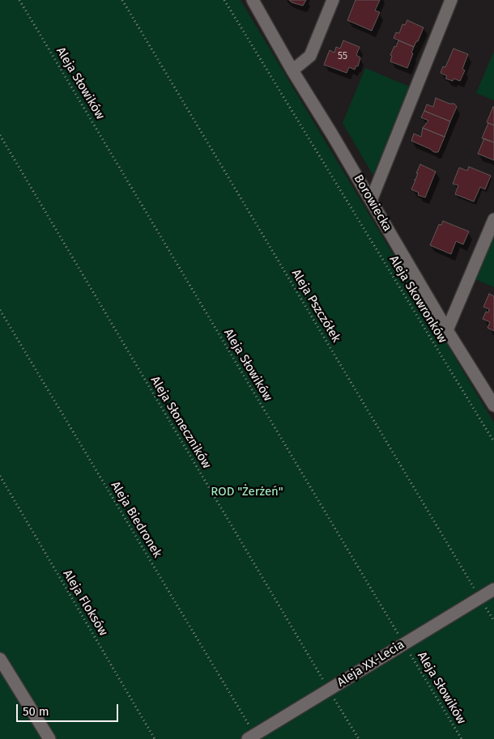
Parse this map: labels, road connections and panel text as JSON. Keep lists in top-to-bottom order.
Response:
{
  "streets": {
    "street": ["Borowiecka", "Aleja XX-Lecia"],
    "path": [
      "Aleja Słowików",
      "Aleja Skowronków",
      "Aleja Pszczółek",
      "Aleja Słoneczników",
      "Aleja Biedronek",
      "Aleja Floksów"
    ]
  },
  "crossings": [
    ["Aleja Słowików", "Aleja XX-Lecia"],
    ["Aleja Pszczółek", "Aleja XX-Lecia"],
    ["Aleja Słoneczników", "Aleja XX-Lecia"],
    ["Aleja Biedronek", "Aleja XX-Lecia"]
  ],
  "parks": ["ROD \"Żerżeń\""],
  "house_numbers": ["55"],
  "scale_bar": "50 m"
}
